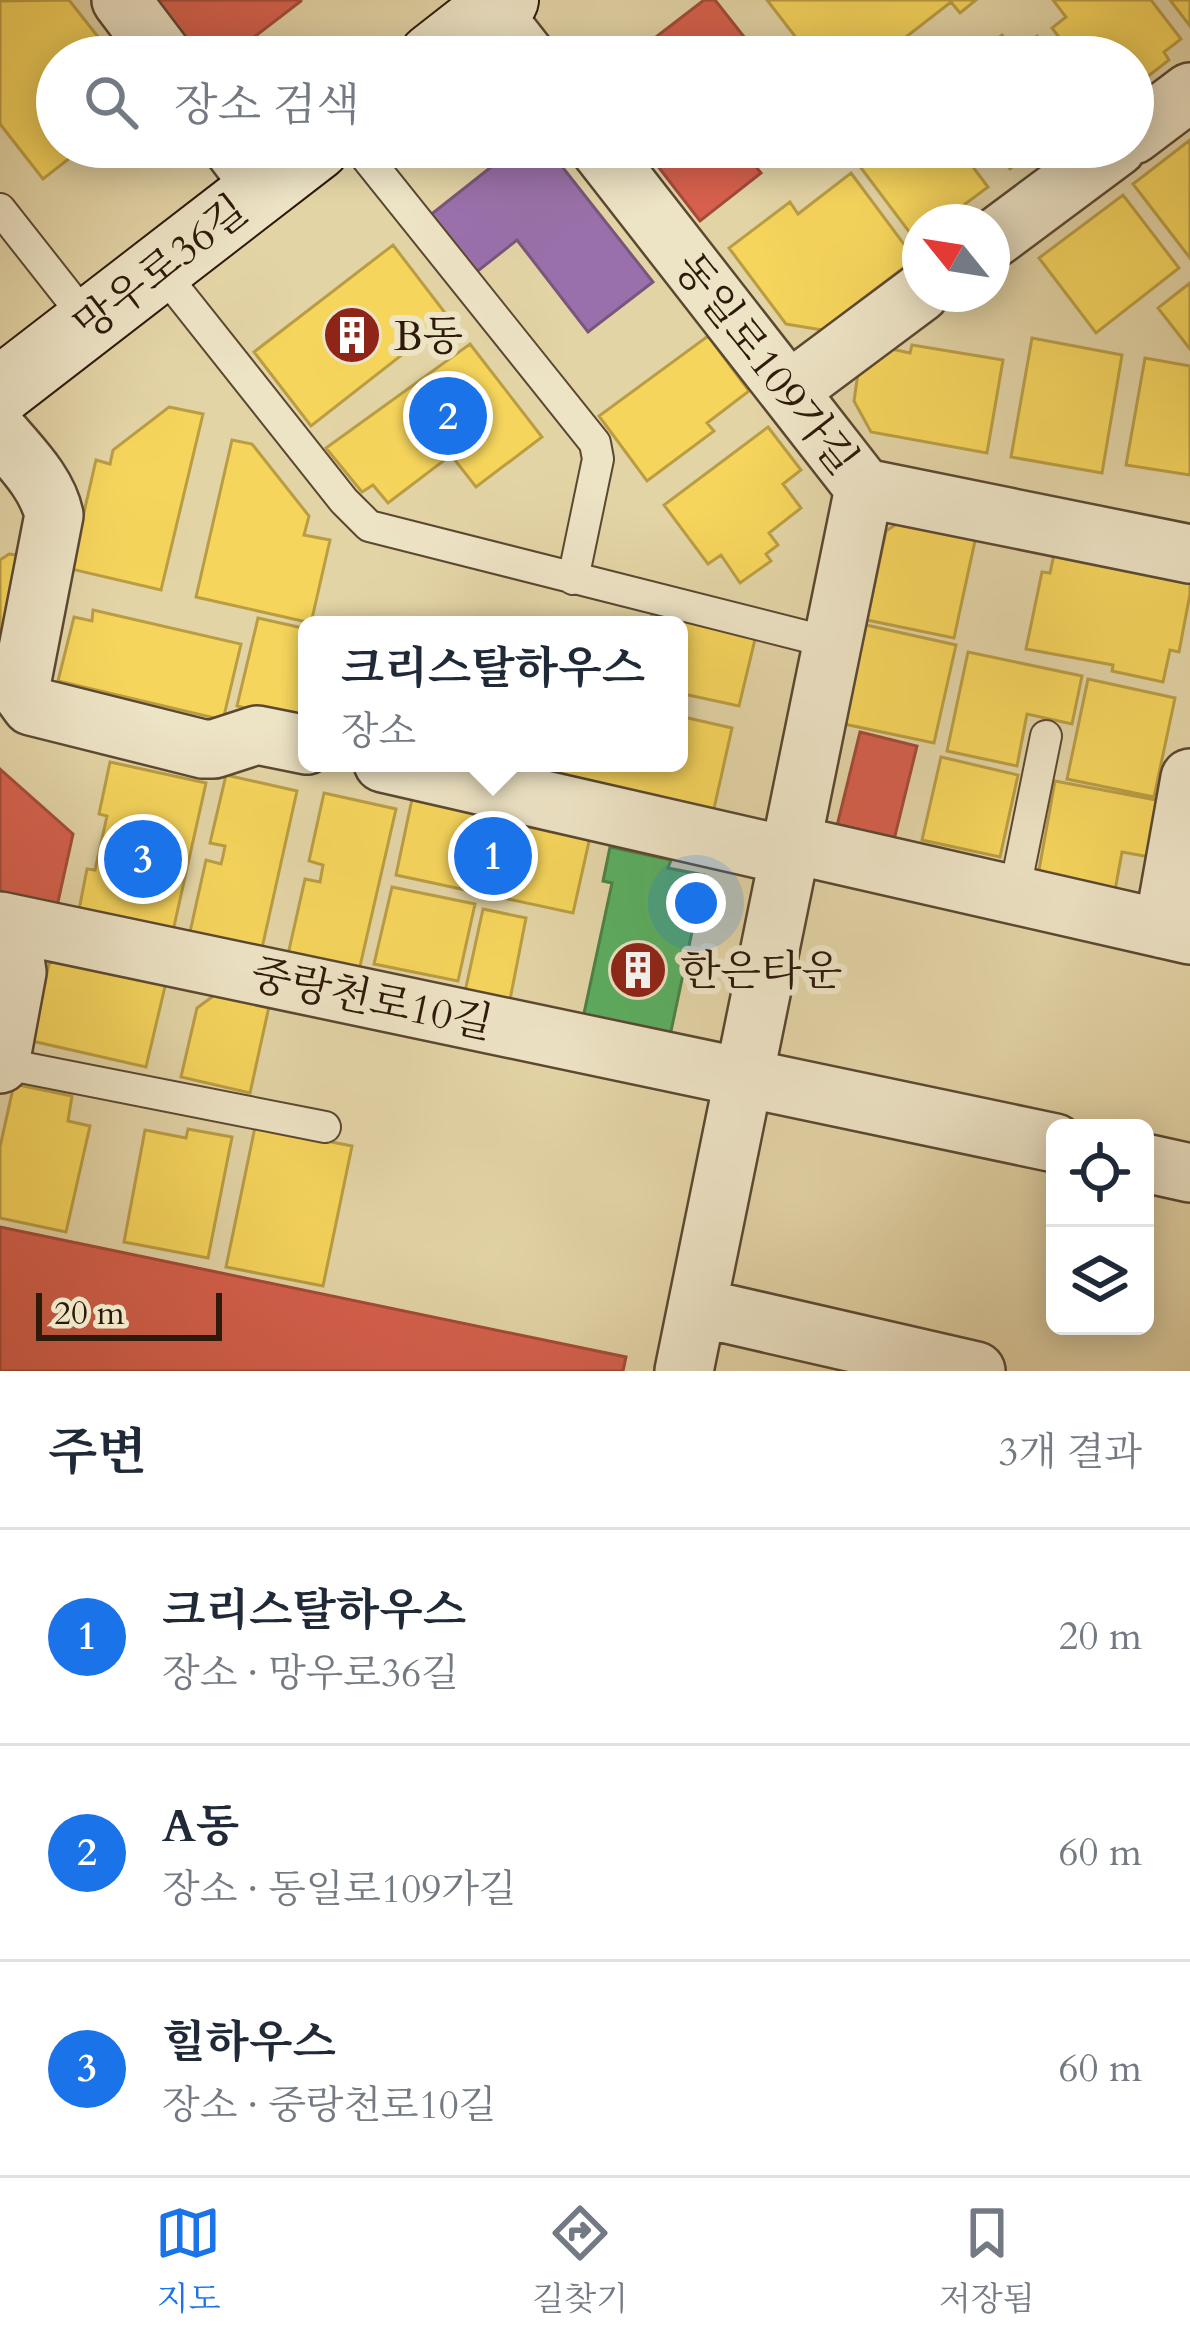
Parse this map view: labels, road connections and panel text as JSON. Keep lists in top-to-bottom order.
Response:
{
  "streets": {
    "street": ["망우로36길", "동일로109가길", "중랑천로10길"]
  },
  "places": {
    "building": ["B동", "한은타운"]
  },
  "scale_bar": "20 m",
  "north": "top left",
  "page": {
    "search": "장소 검색",
    "pins": ["2", "1", "3"],
    "popup": ["크리스탈하우스", "장소"],
    "scale": "20 m",
    "heading": ["주변", "3개 결과"],
    "list": [
      {
        "mark": "1",
        "name": "크리스탈하우스",
        "note": "장소 · 망우로36길",
        "value": "20 m"
      },
      {
        "mark": "2",
        "name": "A동",
        "note": "장소 · 동일로109가길",
        "value": "60 m"
      },
      {
        "mark": "3",
        "name": "힐하우스",
        "note": "장소 · 중랑천로10길",
        "value": "60 m"
      }
    ],
    "nav": ["지도", "길찾기", "저장됨"]
  }
}
